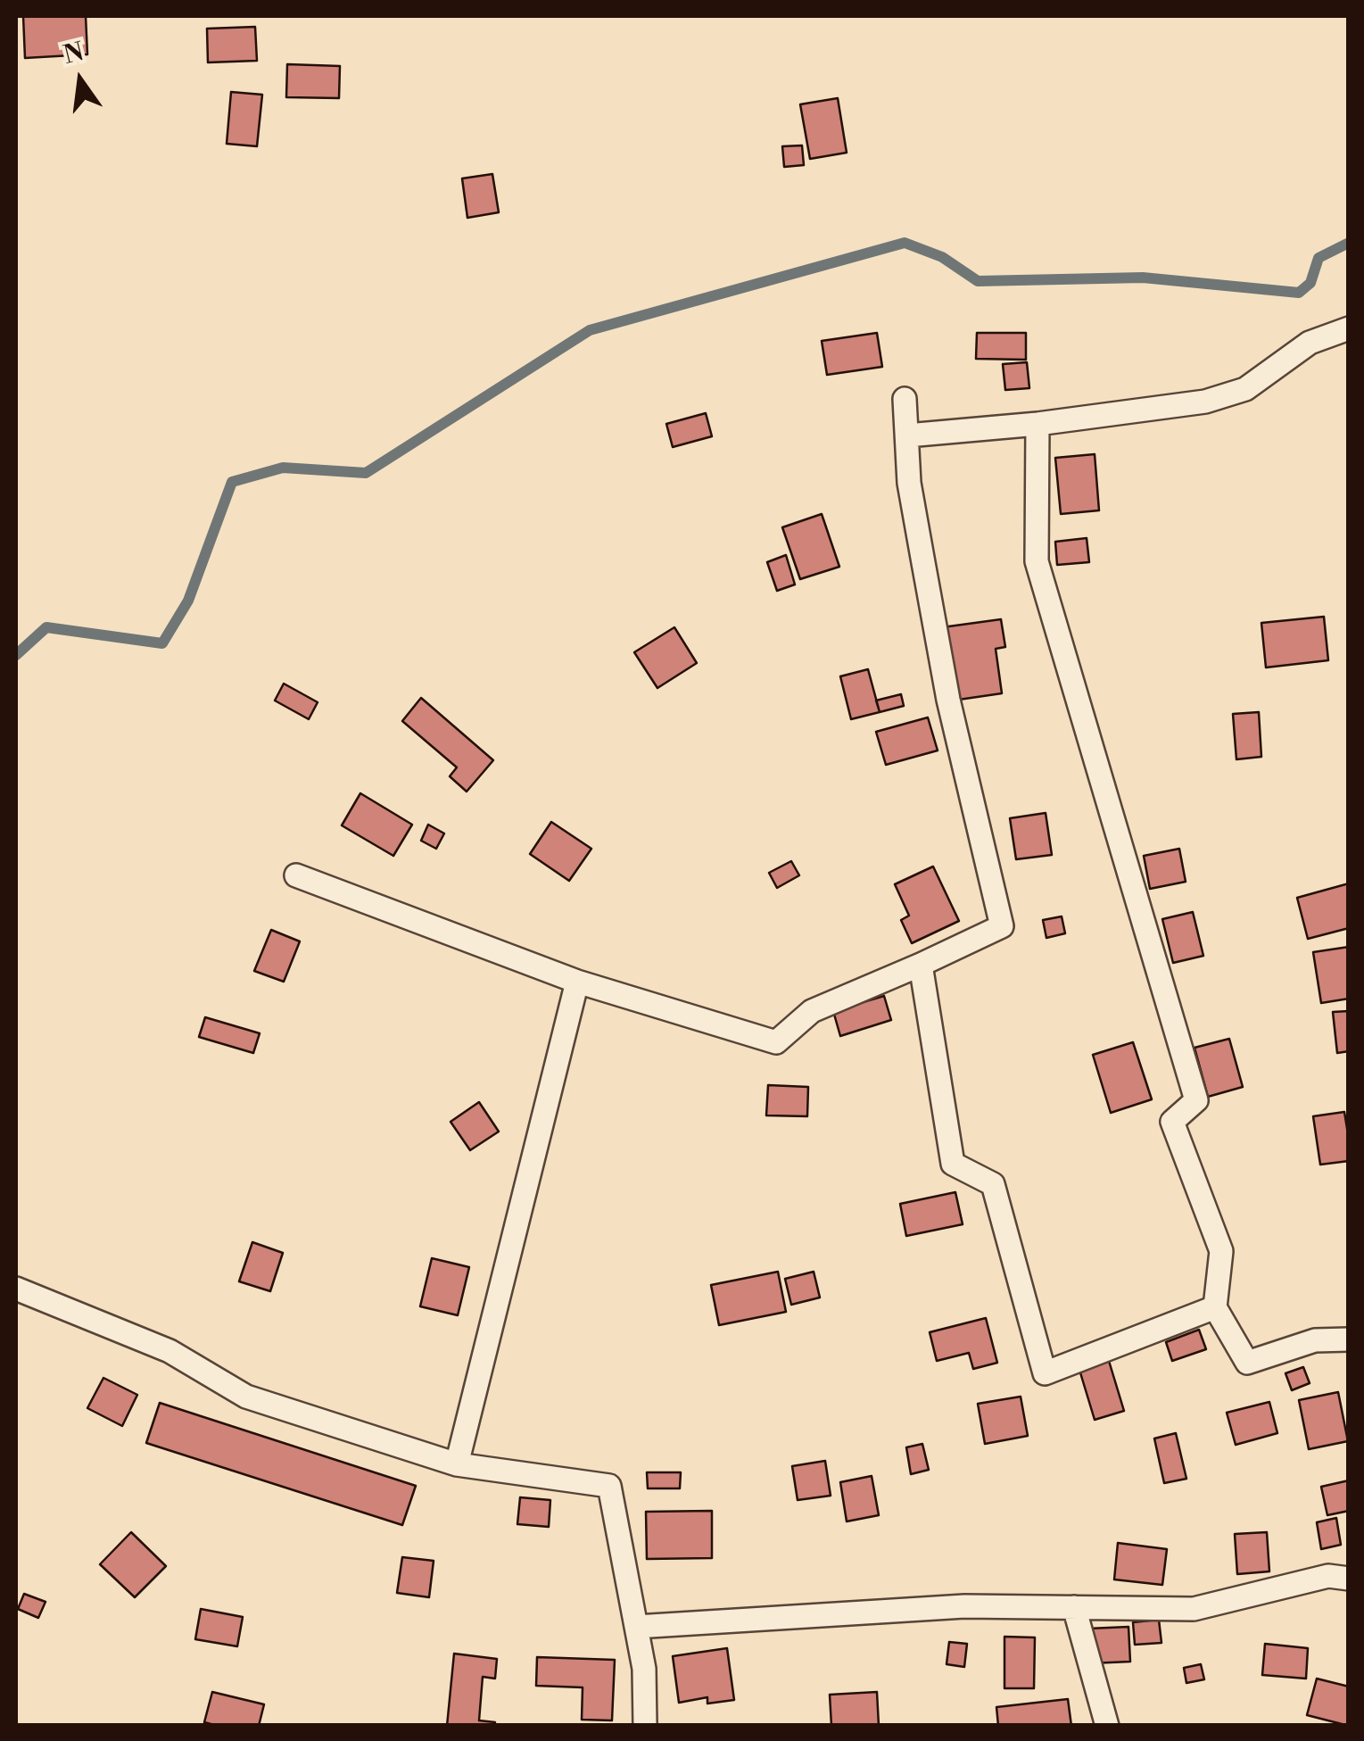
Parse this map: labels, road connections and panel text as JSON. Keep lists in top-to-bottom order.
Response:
{
  "north": "top"
}
